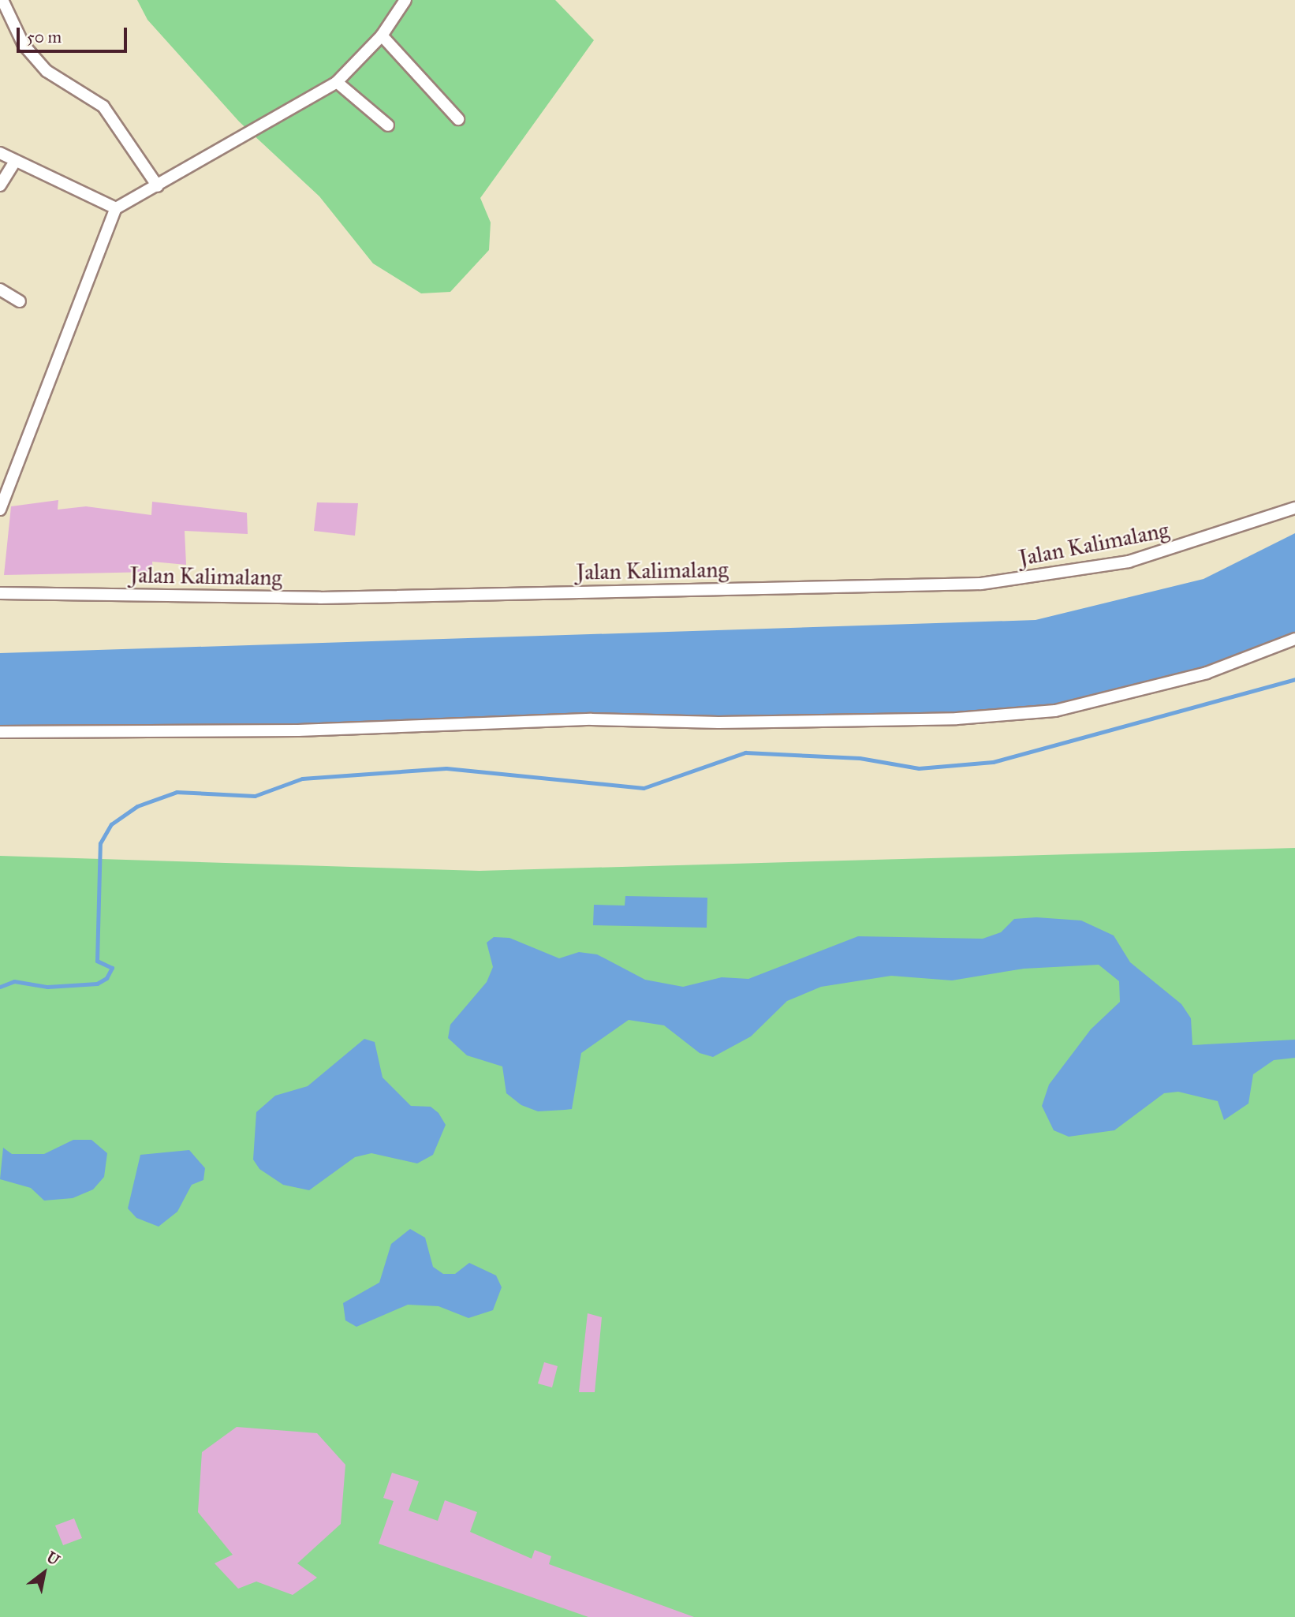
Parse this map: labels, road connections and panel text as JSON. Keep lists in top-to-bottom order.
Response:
{
  "streets": {
    "street": ["Jalan Kalimalang"]
  },
  "scale_bar": "50 m",
  "north": "top right"
}
